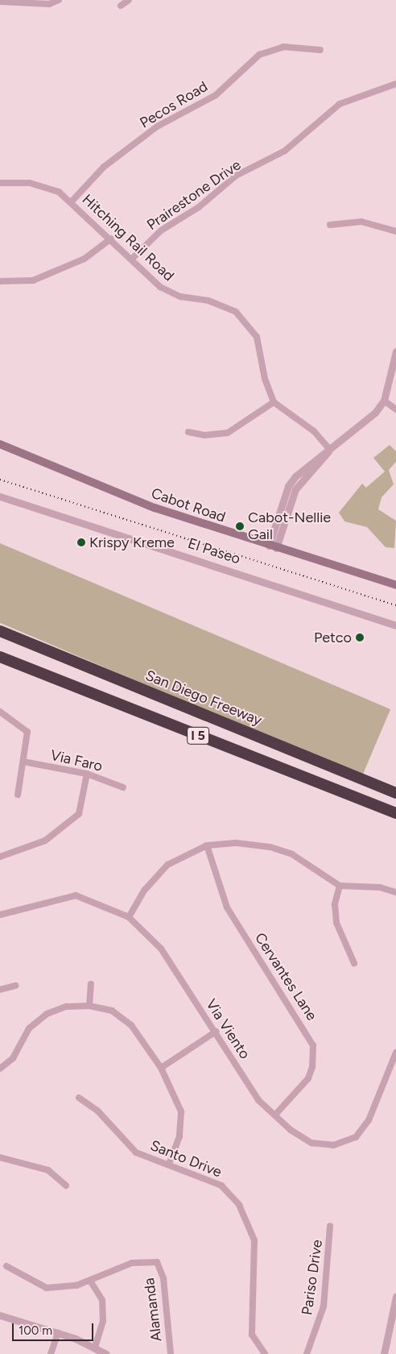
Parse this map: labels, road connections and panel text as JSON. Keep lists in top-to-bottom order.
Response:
{
  "streets": {
    "highway": ["San Diego Freeway", "I 5"],
    "main road": ["Cabot Road"],
    "street": [
      "Pecos Road",
      "Prairestone Drive",
      "Hitching Rail Road",
      "El Paseo",
      "Via Faro",
      "Cervantes Lane",
      "Via Viento",
      "Santo Drive",
      "Pariso Drive",
      "Alamanda"
    ]
  },
  "crossings": [
    ["Pecos Road", "Hitching Rail Road"],
    ["Prairestone Drive", "Hitching Rail Road"],
    ["Cervantes Lane", "Via Viento"]
  ],
  "places": ["Cabot-Nellie Gail", "Krispy Kreme", "Petco"],
  "scale_bar": "100 m"
}
